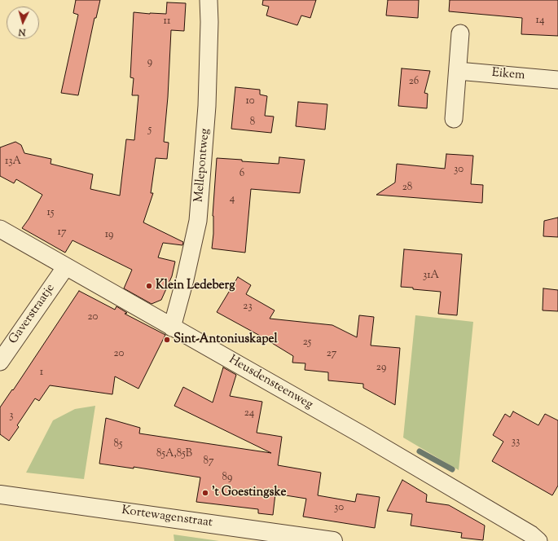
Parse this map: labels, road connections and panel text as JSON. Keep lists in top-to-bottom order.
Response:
{
  "streets": {
    "street": [
      "Eikem",
      "Mellepontweg",
      "Gaverstraatje",
      "Heusdensteenweg",
      "Kortewagenstraat"
    ]
  },
  "crossings": [
    ["Mellepontweg", "Heusdensteenweg"],
    ["Gaverstraatje", "Heusdensteenweg"]
  ],
  "places": ["Klein Ledeberg", "Sint-Antoniuskapel", "'t Goestingske"],
  "house_numbers": [
    "14",
    "11",
    "9",
    "26",
    "10",
    "8",
    "5",
    "13A",
    "30",
    "6",
    "28",
    "4",
    "15",
    "17",
    "19",
    "31A",
    "23",
    "20",
    "25",
    "20",
    "27",
    "29",
    "1",
    "24",
    "3",
    "33",
    "85",
    "85A,85B",
    "87",
    "89",
    "30"
  ],
  "north": "bottom"
}
